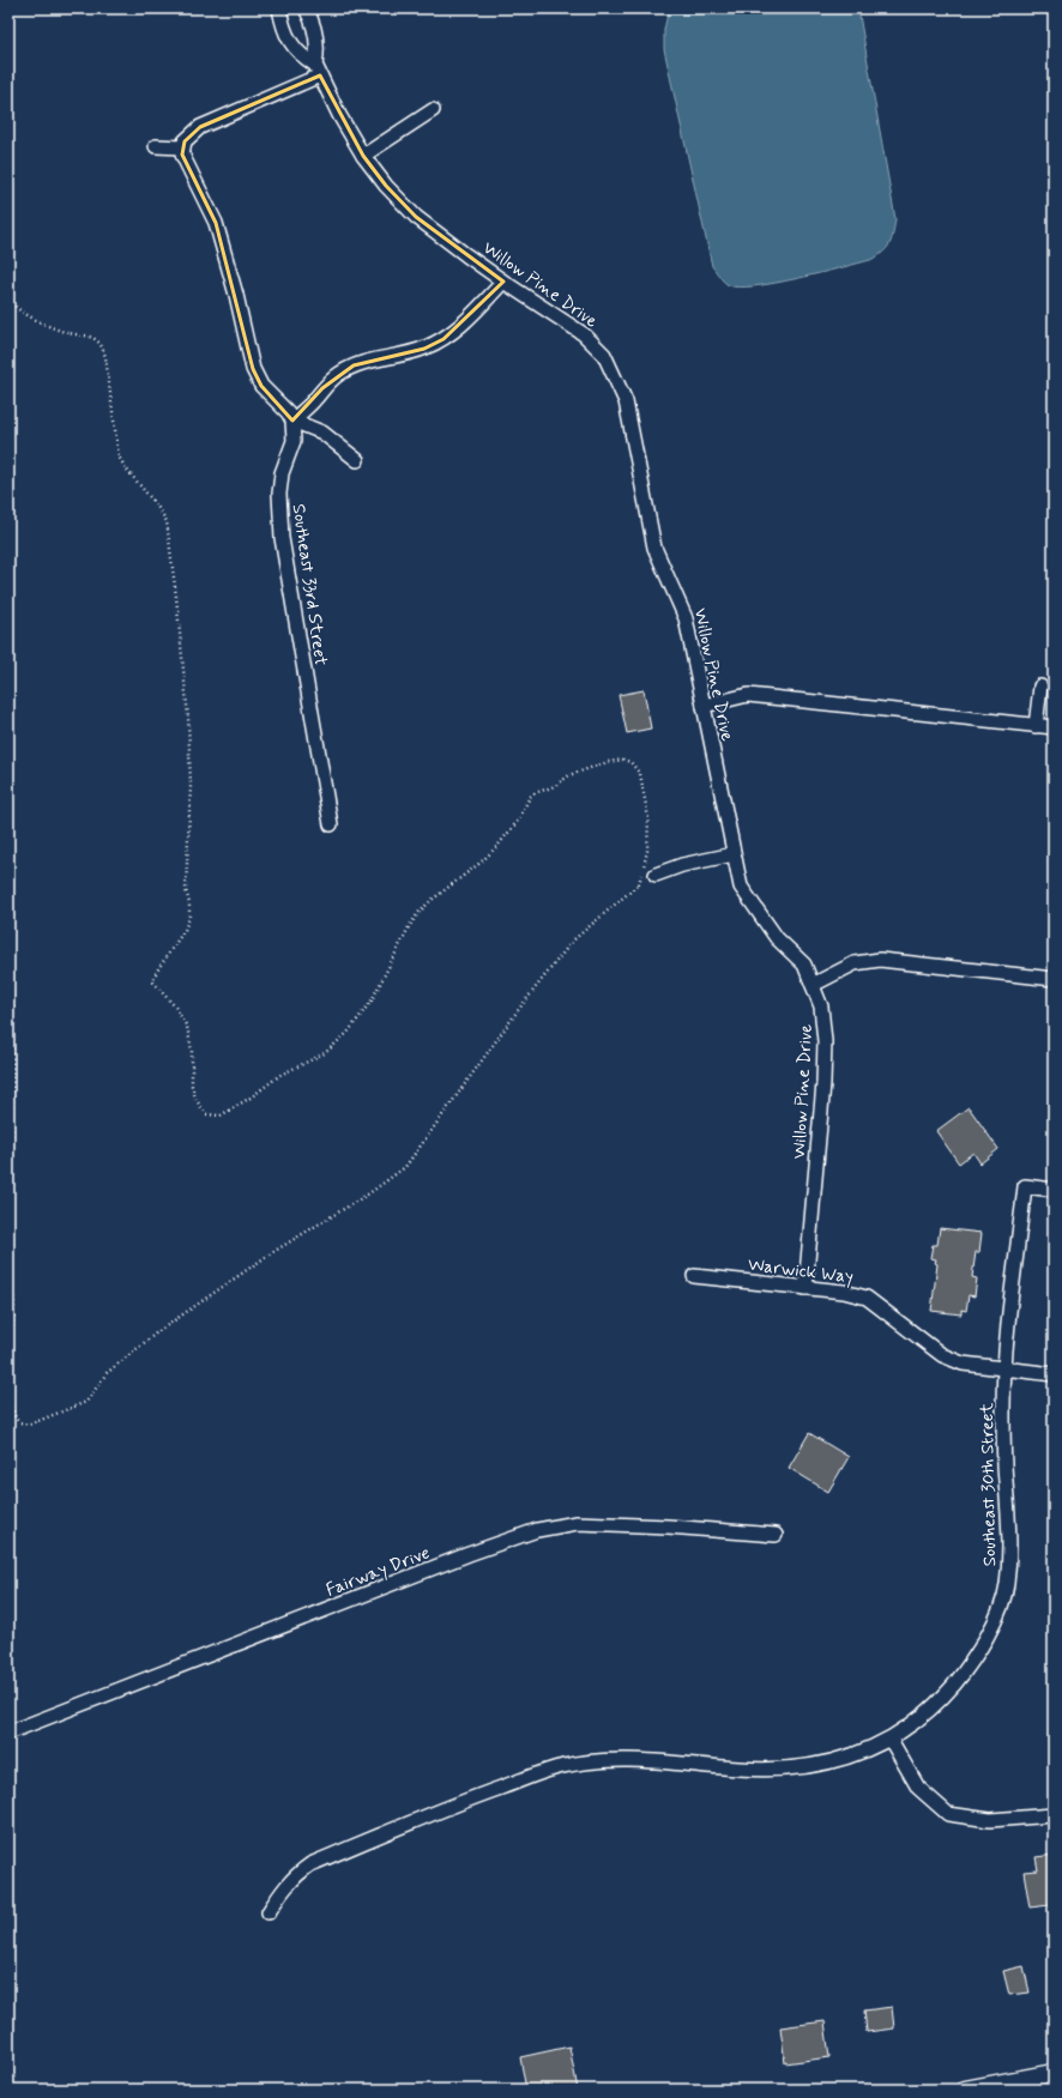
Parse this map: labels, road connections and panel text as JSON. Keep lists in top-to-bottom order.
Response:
{
  "streets": {
    "street": [
      "Willow Pine Drive",
      "Southeast 33rd Street",
      "Warwick Way",
      "Southeast 30th Street",
      "Fairway Drive"
    ]
  },
  "crossings": [
    ["Willow Pine Drive", "Warwick Way"],
    ["Warwick Way", "Southeast 30th Street"]
  ]
}
